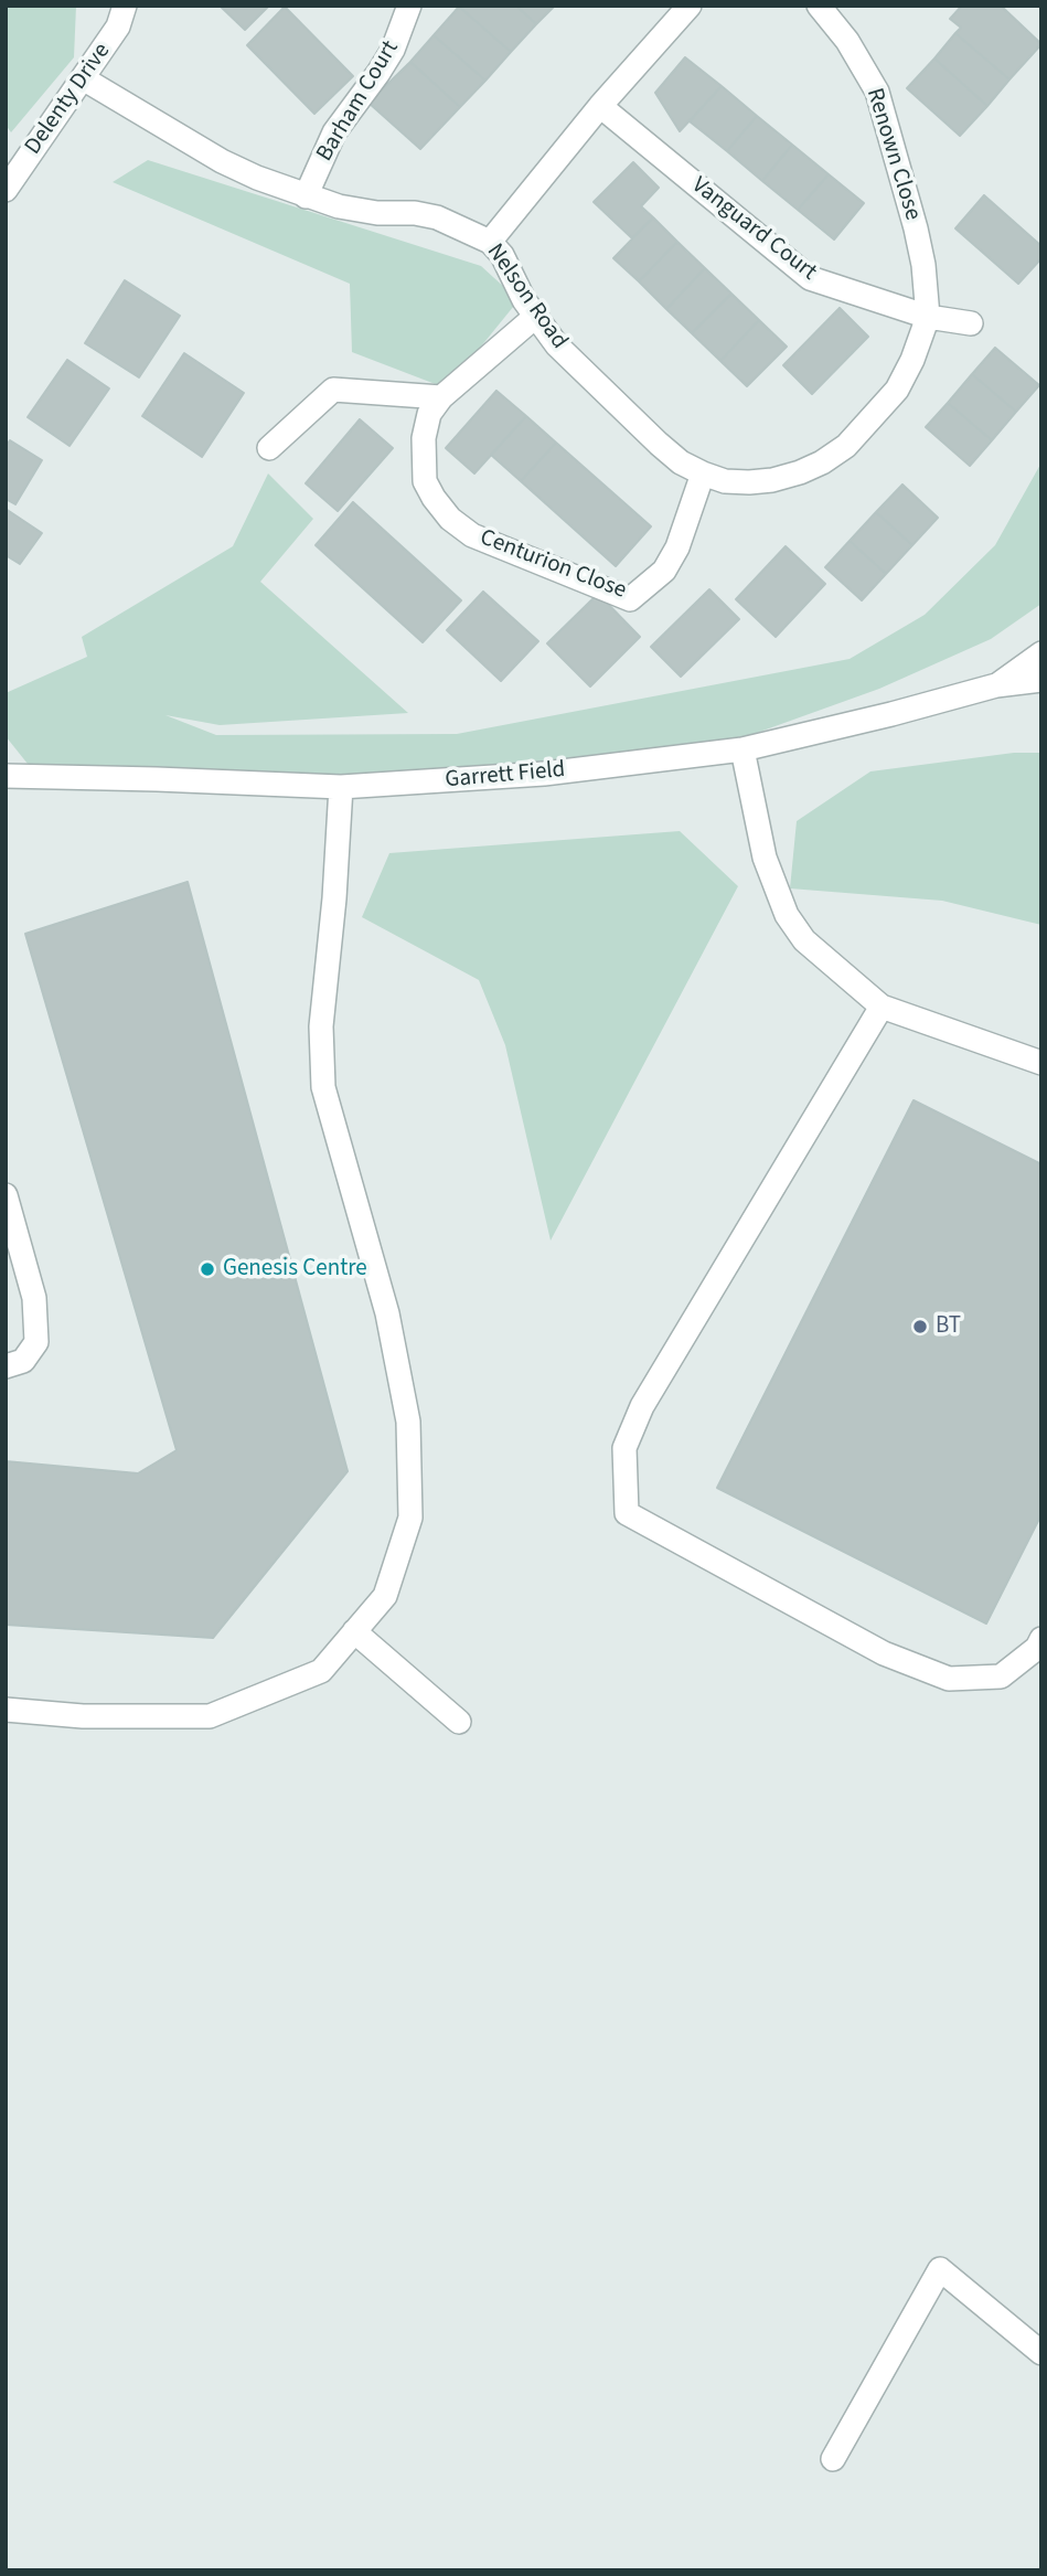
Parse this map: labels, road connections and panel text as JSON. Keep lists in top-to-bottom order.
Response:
{
  "streets": {
    "street": [
      "Delenty Drive",
      "Barham Court",
      "Renown Close",
      "Vanguard Court",
      "Nelson Road",
      "Centurion Close",
      "Garrett Field"
    ]
  },
  "crossings": [
    ["Delenty Drive", "Nelson Road"],
    ["Barham Court", "Nelson Road"],
    ["Renown Close", "Vanguard Court"],
    ["Renown Close", "Nelson Road"],
    ["Vanguard Court", "Nelson Road"],
    ["Nelson Road", "Centurion Close"]
  ],
  "places": ["Genesis Centre", "BT"]
}
